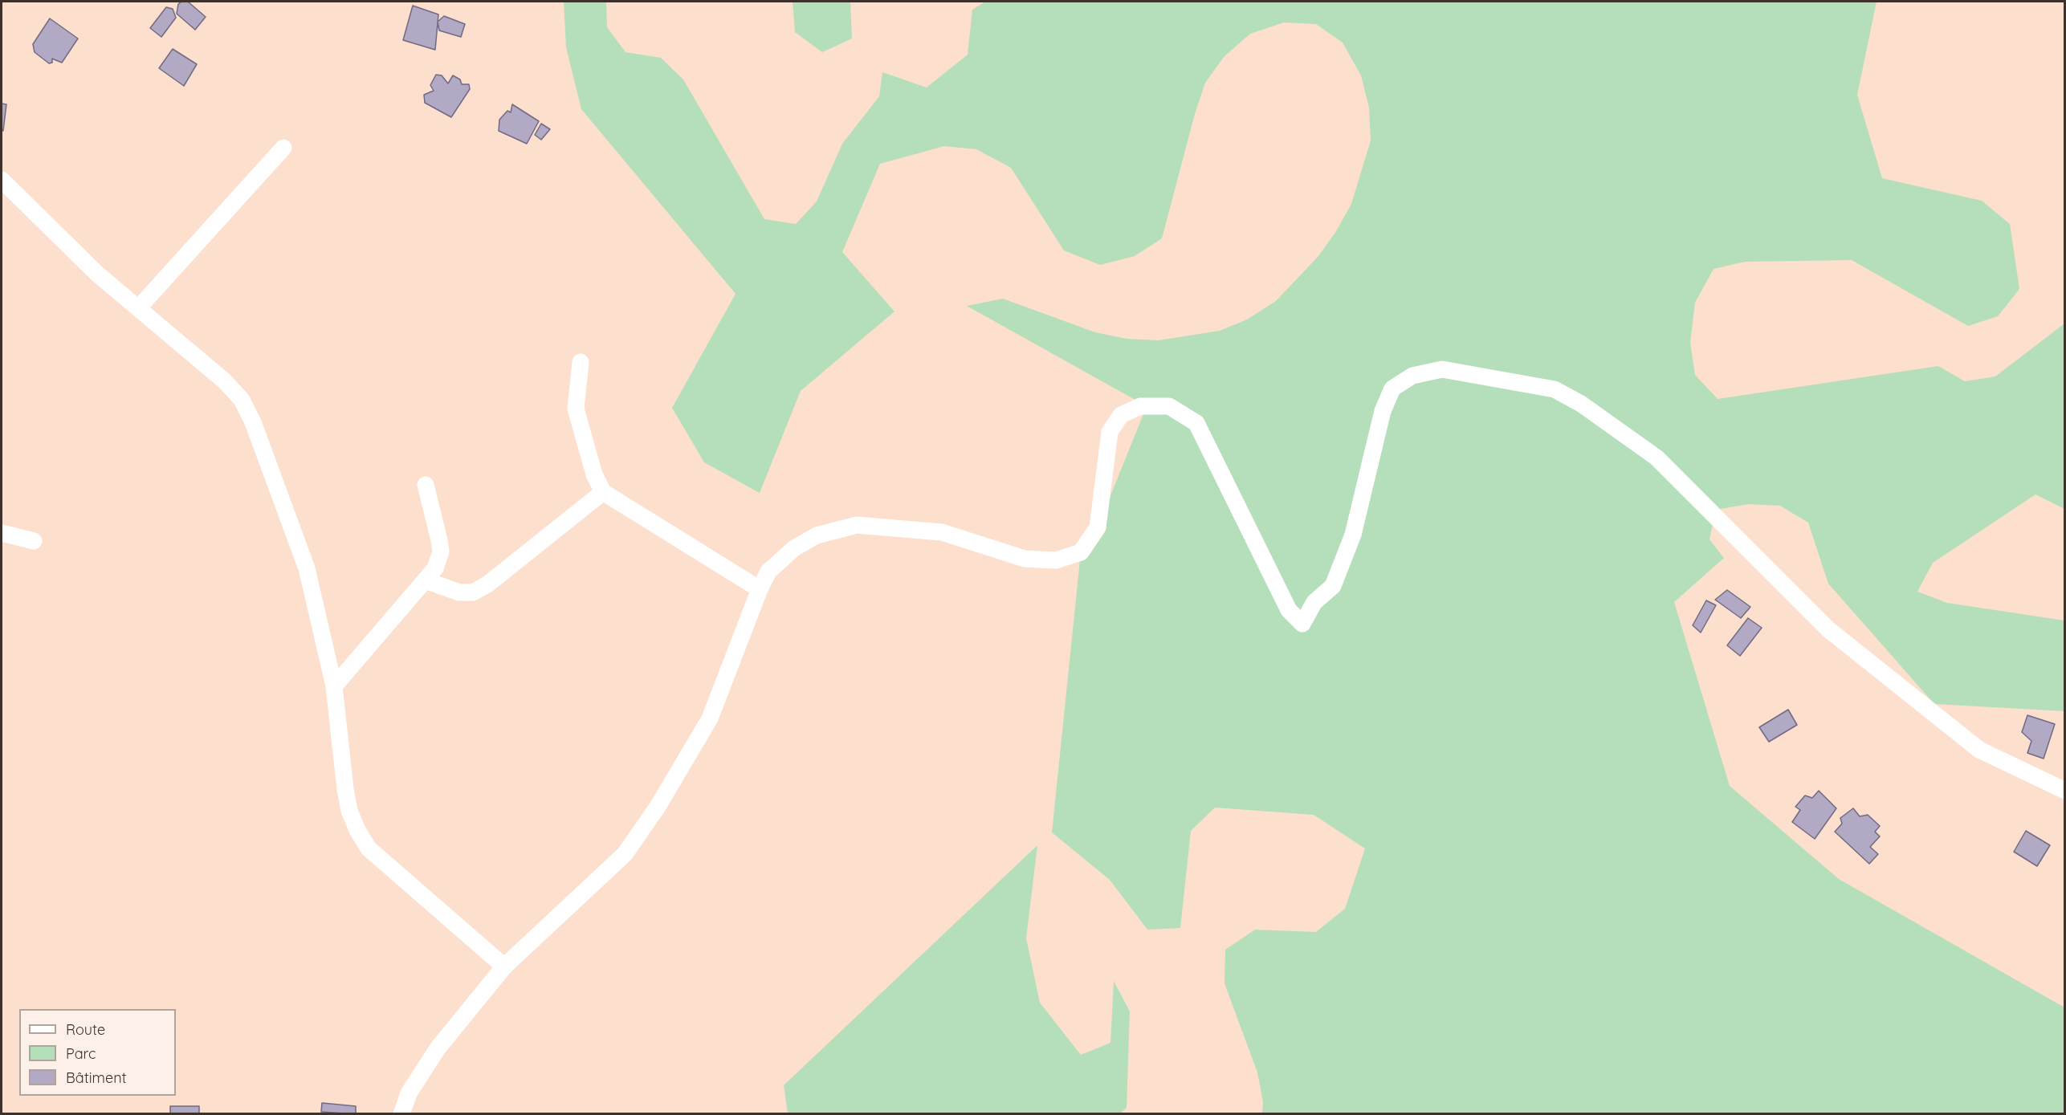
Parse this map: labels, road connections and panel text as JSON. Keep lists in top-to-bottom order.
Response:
{
  "legend": ["Route", "Parc", "Bâtiment"]
}
